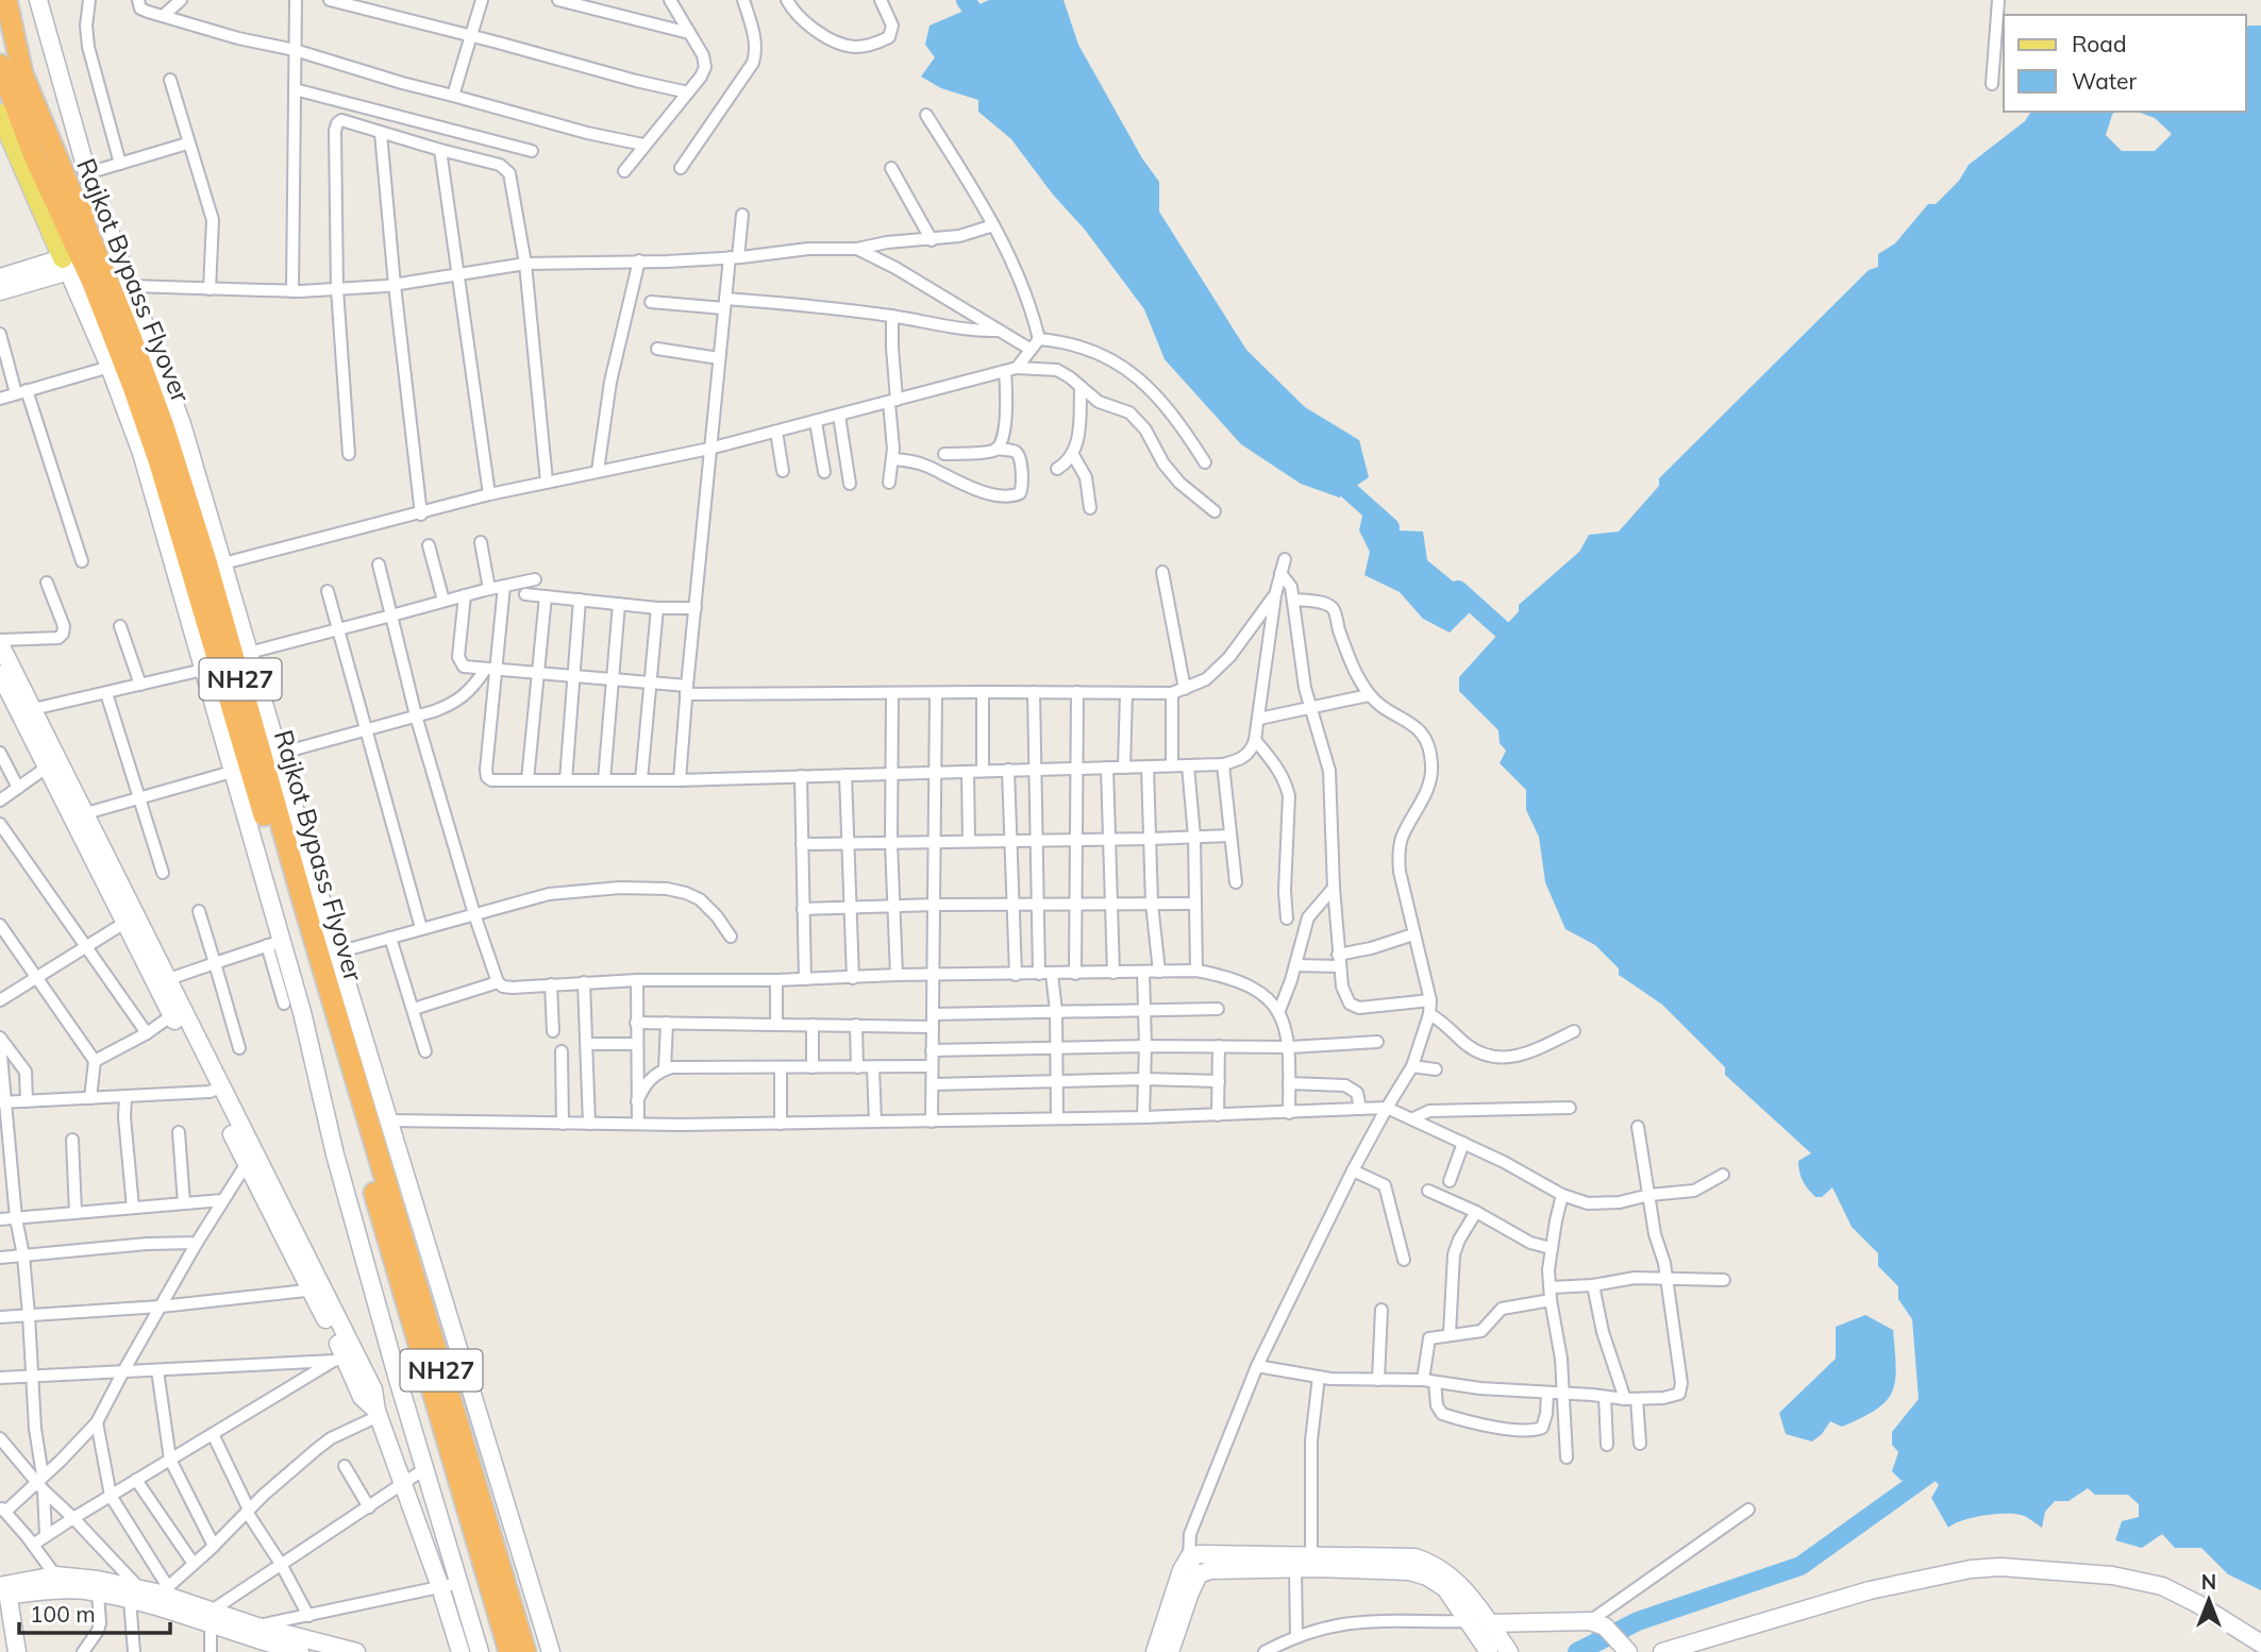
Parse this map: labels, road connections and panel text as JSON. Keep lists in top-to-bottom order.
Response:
{
  "streets": {
    "highway": ["Rajkot Bypass Flyover", "NH27"]
  },
  "legend": ["Road", "Water"],
  "scale_bar": "100 m",
  "north": "top"
}
